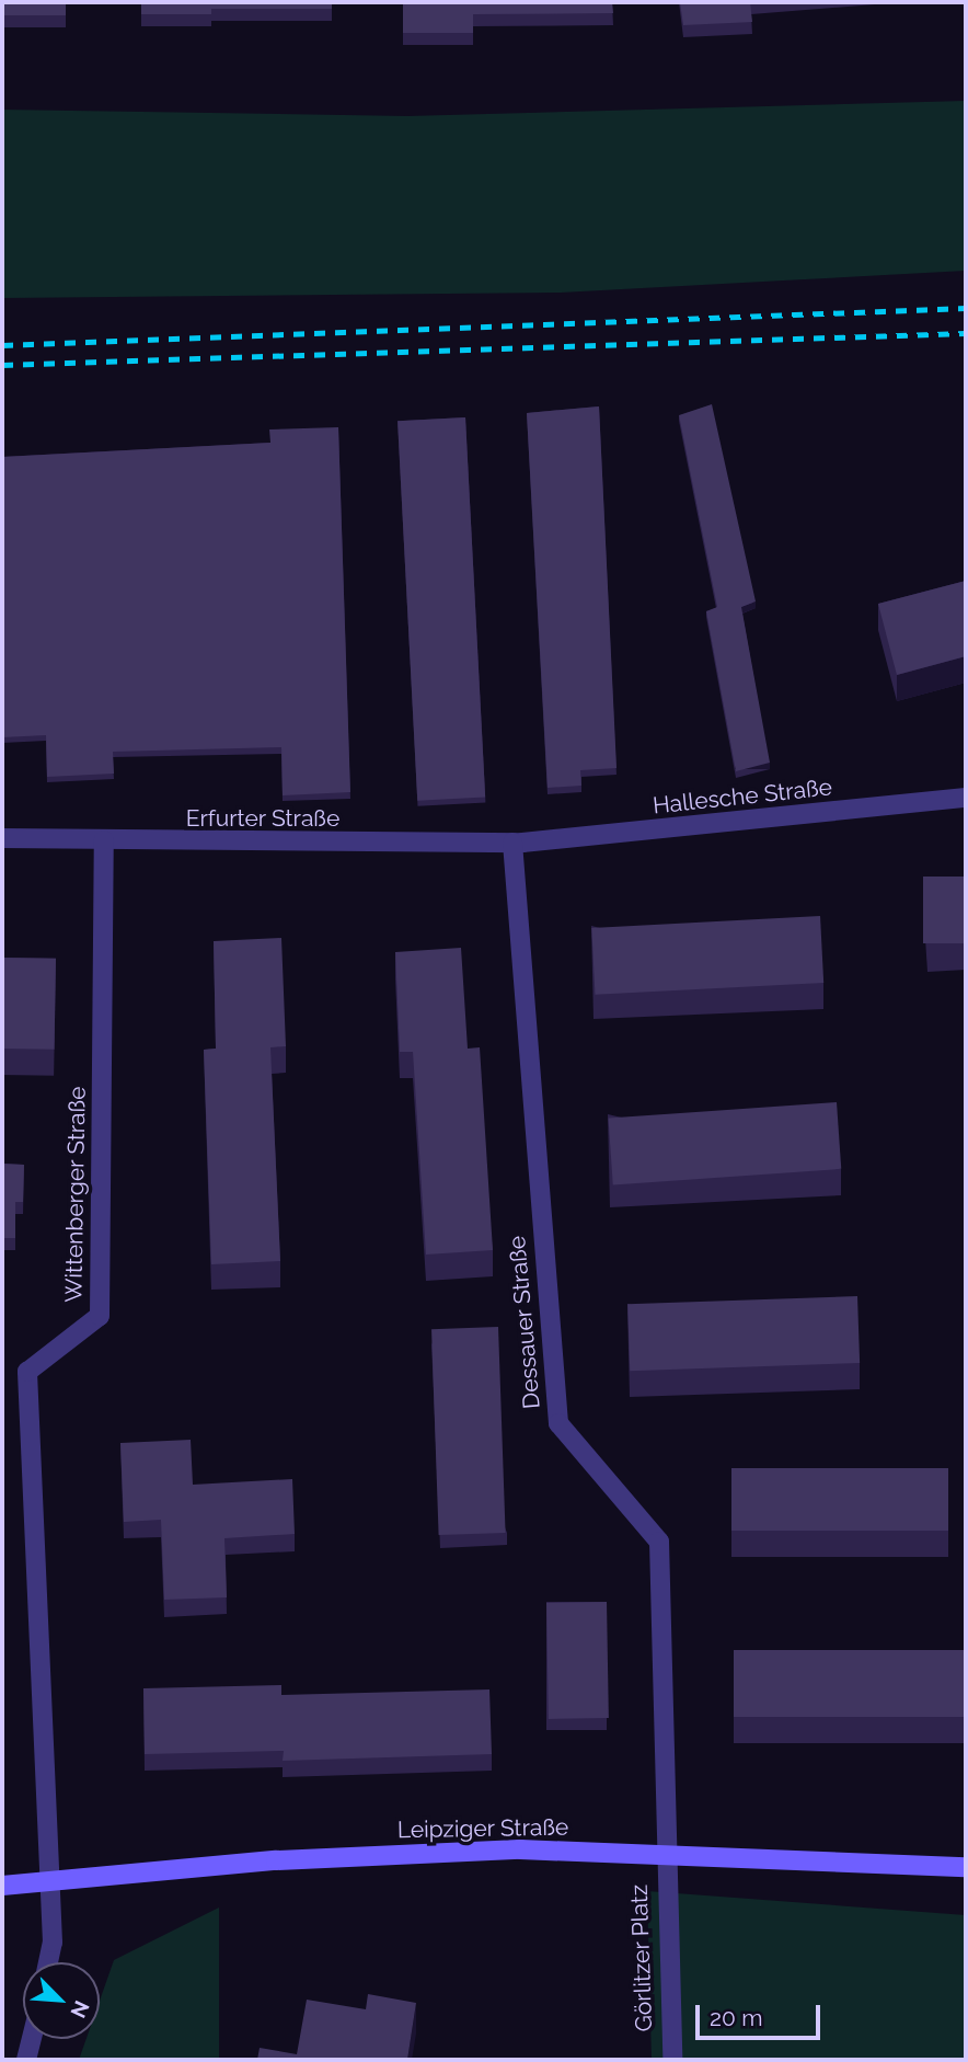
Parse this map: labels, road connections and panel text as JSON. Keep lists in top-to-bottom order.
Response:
{
  "streets": {
    "main road": ["Leipziger Straße"],
    "street": [
      "Hallesche Straße",
      "Erfurter Straße",
      "Wittenberger Straße",
      "Dessauer Straße",
      "Görlitzer Platz"
    ]
  },
  "crossings": [
    ["Hallesche Straße", "Erfurter Straße"],
    ["Hallesche Straße", "Dessauer Straße"],
    ["Erfurter Straße", "Wittenberger Straße"],
    ["Erfurter Straße", "Dessauer Straße"],
    ["Wittenberger Straße", "Leipziger Straße"],
    ["Dessauer Straße", "Leipziger Straße"],
    ["Dessauer Straße", "Görlitzer Platz"],
    ["Leipziger Straße", "Görlitzer Platz"]
  ],
  "scale_bar": "20 m",
  "north": "bottom right"
}
